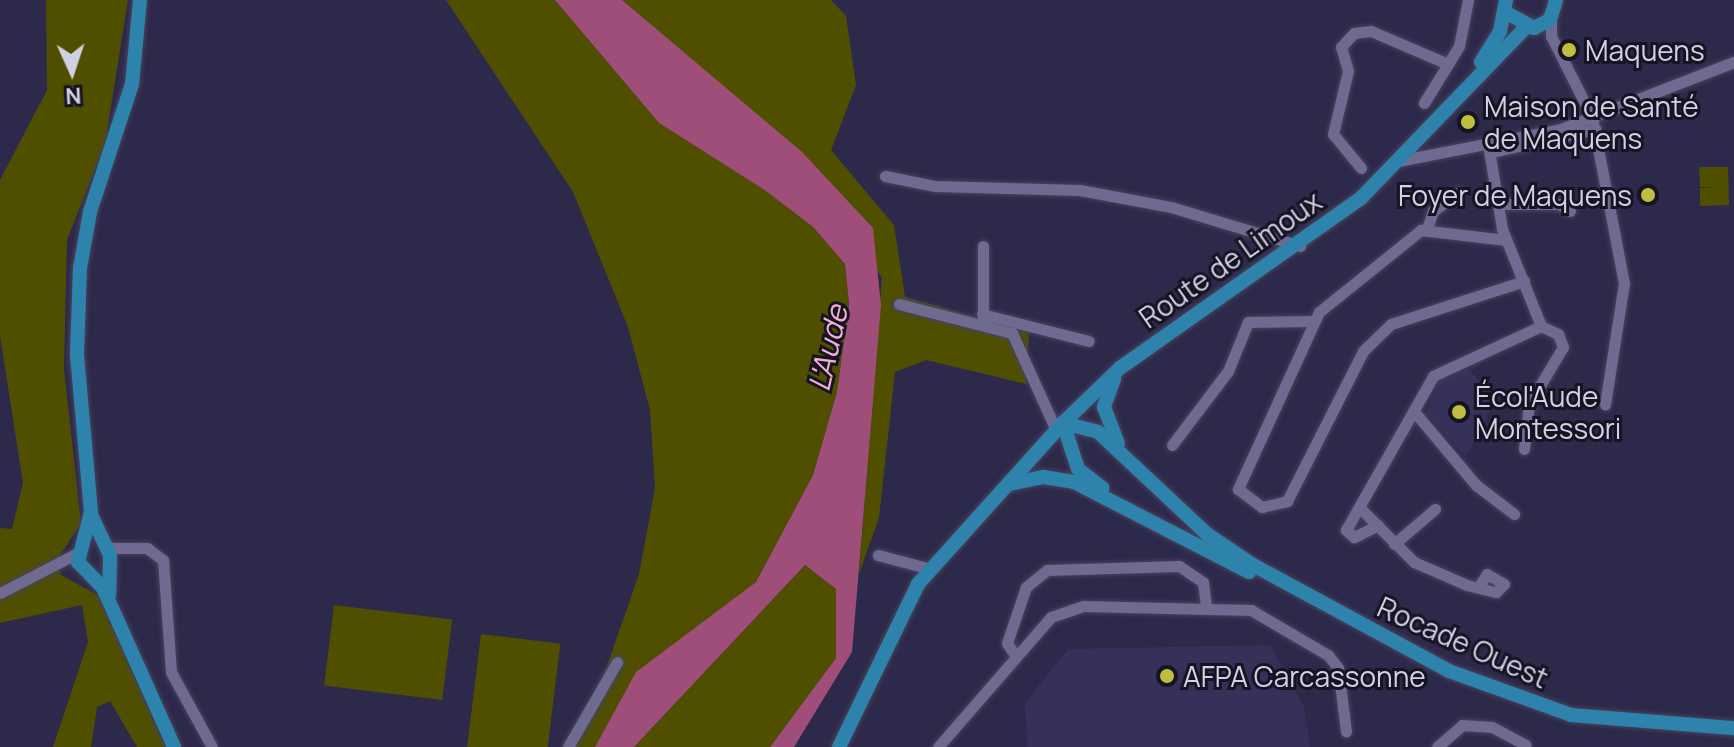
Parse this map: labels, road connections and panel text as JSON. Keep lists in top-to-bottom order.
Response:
{
  "streets": {
    "main road": ["Route de Limoux", "Rocade Ouest"]
  },
  "crossings": [
    ["Route de Limoux", "Rocade Ouest"]
  ],
  "water": ["L'Aude"],
  "places": [
    "Maquens",
    "Maison de Santé de Maquens",
    "Foyer de Maquens",
    "Écol'Aude Montessori",
    "AFPA Carcassonne"
  ],
  "north": "bottom"
}
